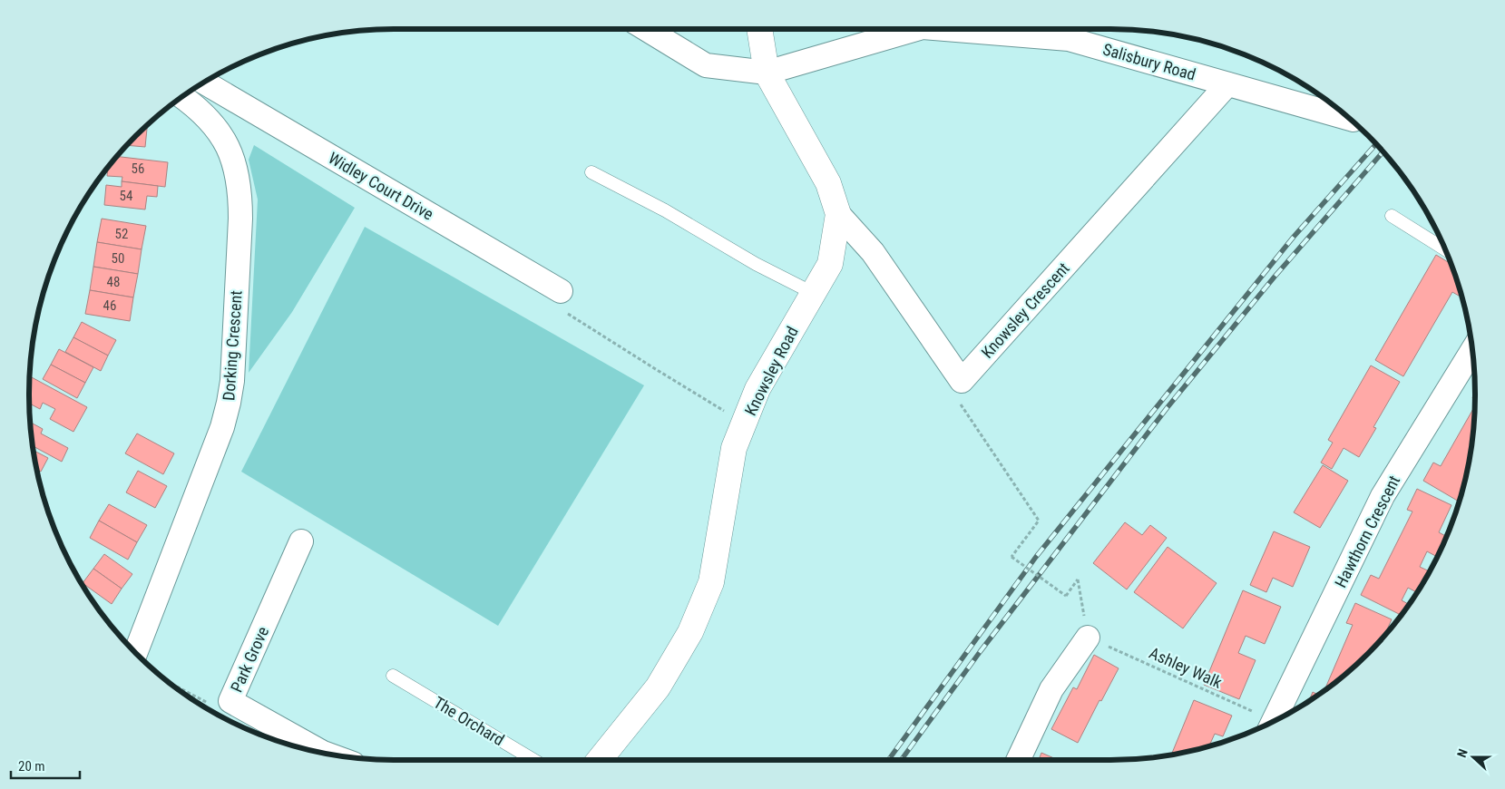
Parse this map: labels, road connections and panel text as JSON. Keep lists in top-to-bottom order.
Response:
{
  "streets": {
    "street": [
      "Salisbury Road",
      "Widley Court Drive",
      "Knowsley Crescent",
      "Dorking Crescent",
      "Knowsley Road",
      "Hawthorn Crescent",
      "Park Grove"
    ],
    "lane": ["The Orchard"],
    "path": ["Ashley Walk"]
  },
  "crossings": [
    ["Salisbury Road", "Knowsley Crescent"],
    ["Salisbury Road", "Knowsley Road"]
  ],
  "house_numbers": [
    "56",
    "54",
    "52",
    "50",
    "48",
    "46"
  ],
  "scale_bar": "20 m",
  "north": "left"
}
